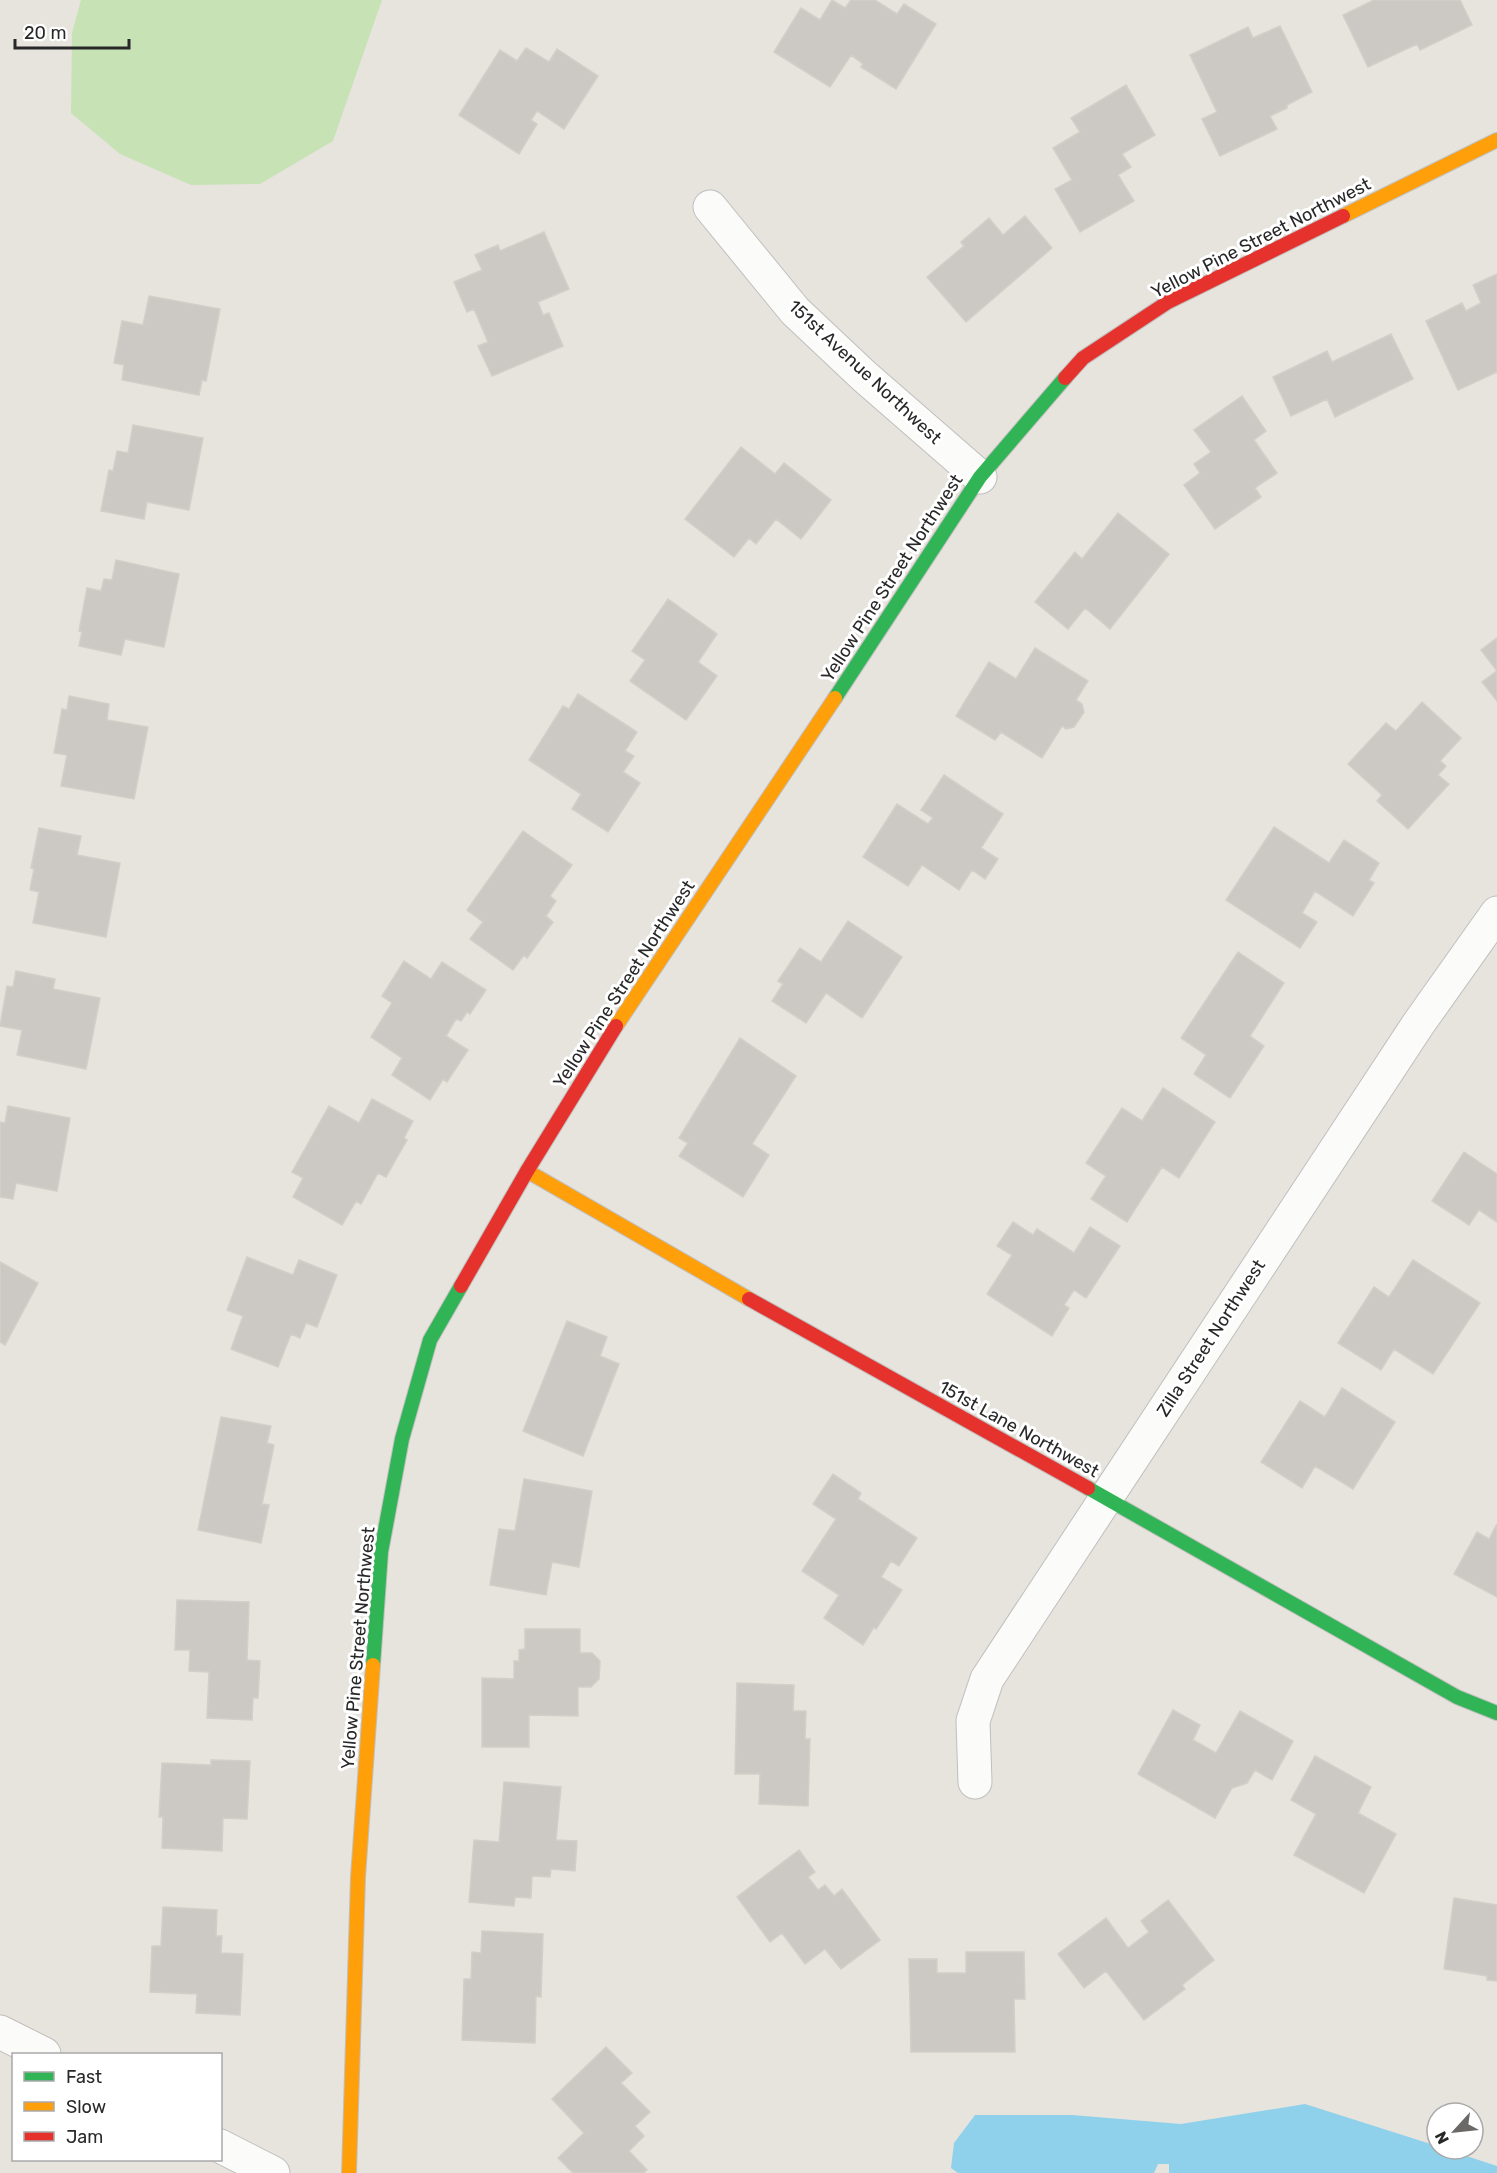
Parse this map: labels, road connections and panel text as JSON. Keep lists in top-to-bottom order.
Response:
{
  "streets": {
    "street": [
      "Yellow Pine Street Northwest",
      "151st Avenue Northwest",
      "Zilla Street Northwest",
      "151st Lane Northwest"
    ]
  },
  "crossings": [
    ["Yellow Pine Street Northwest", "151st Avenue Northwest"],
    ["Yellow Pine Street Northwest", "151st Lane Northwest"],
    ["Zilla Street Northwest", "151st Lane Northwest"]
  ],
  "legend": ["Fast", "Slow", "Jam"],
  "scale_bar": "20 m",
  "north": "bottom left"
}
